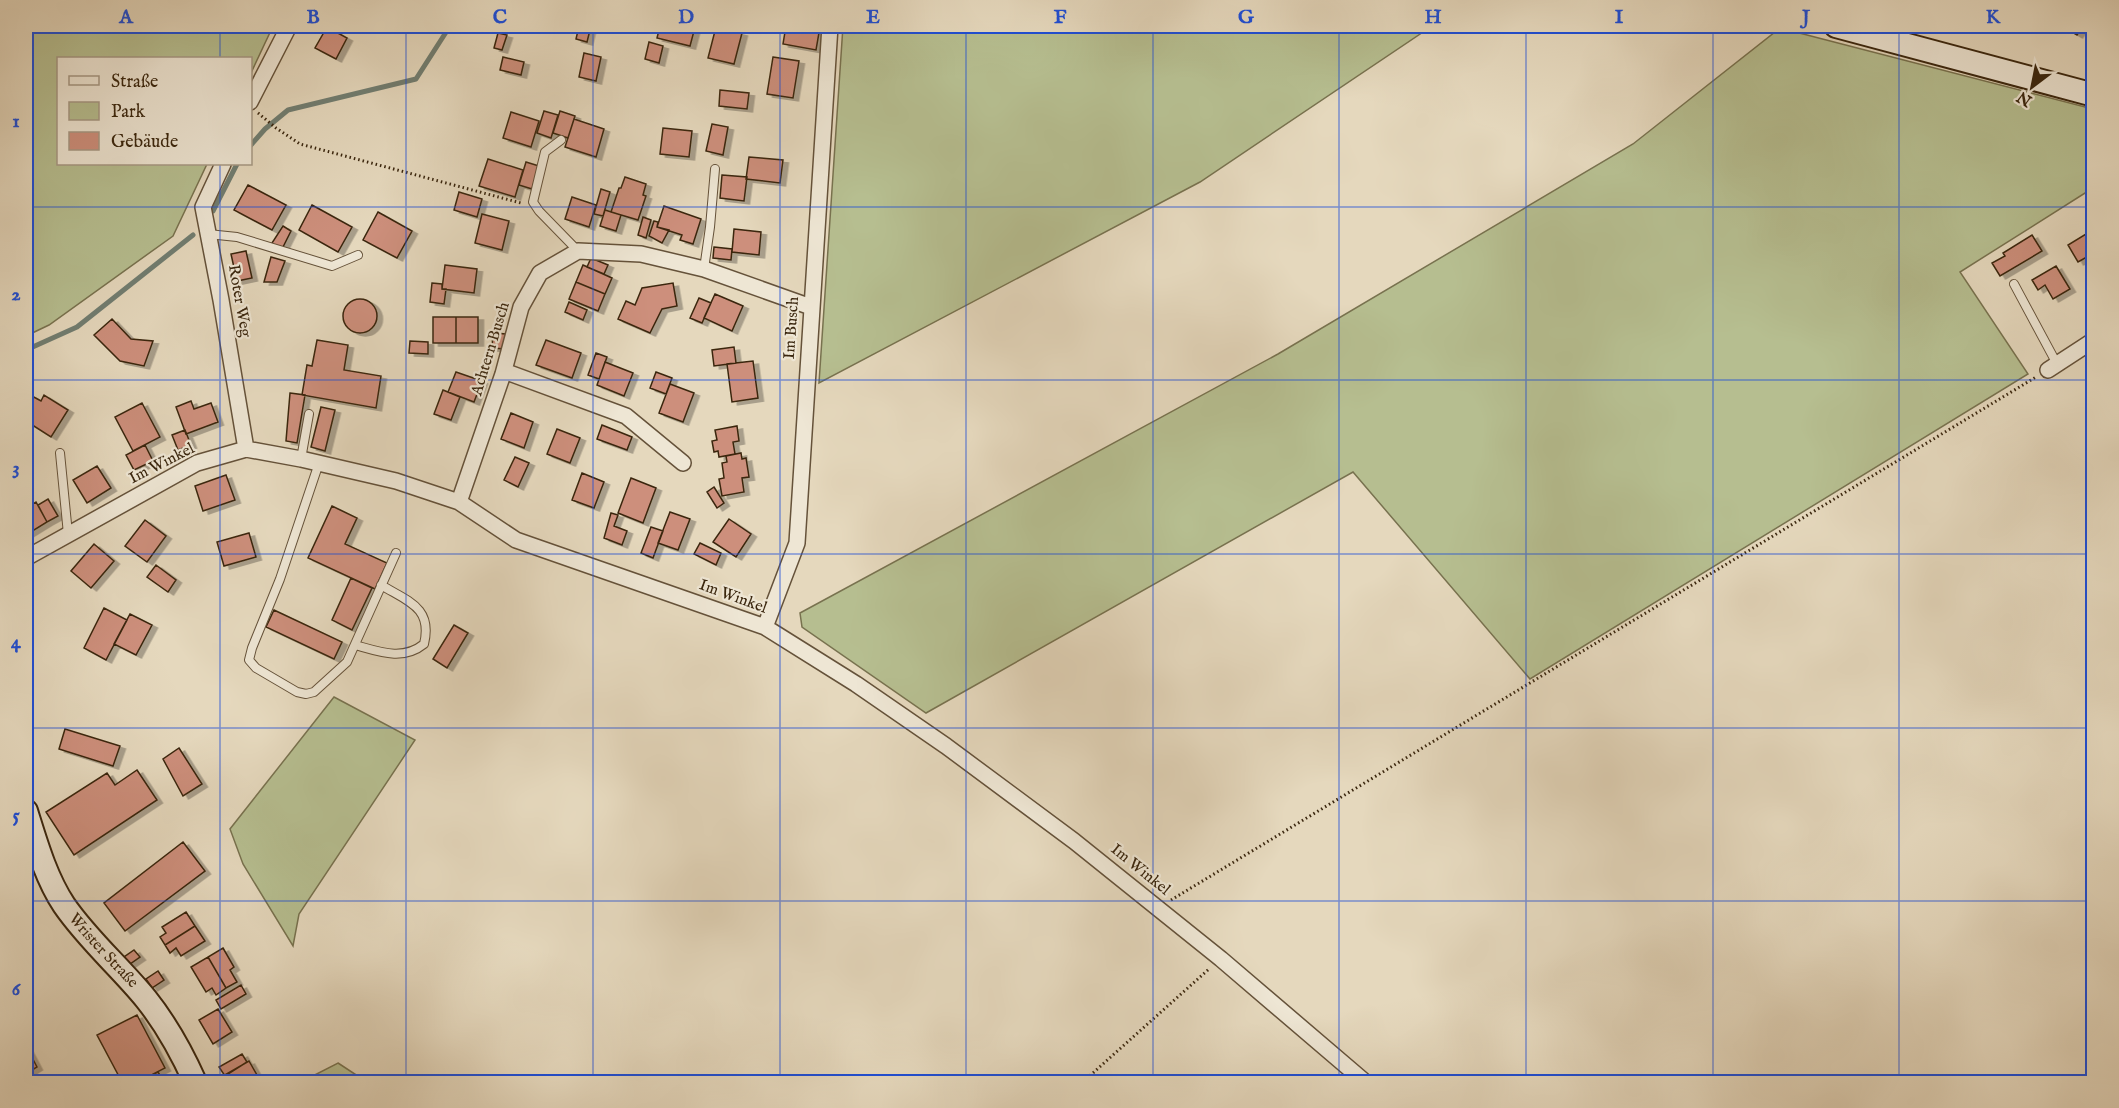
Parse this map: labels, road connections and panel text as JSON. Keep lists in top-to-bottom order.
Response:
{
  "streets": {
    "street": [
      "Roter Weg",
      "Im Busch",
      "Achtern Busch",
      "Im Winkel",
      "Wrister Straße"
    ]
  },
  "crossings": [
    ["Roter Weg", "Im Winkel"],
    ["Im Busch", "Im Winkel"],
    ["Achtern Busch", "Im Winkel"]
  ],
  "legend": ["Straße", "Park", "Gebäude"],
  "north": "bottom left",
  "grid": {
    "columns": [
      "A",
      "B",
      "C",
      "D",
      "E",
      "F",
      "G",
      "H",
      "I",
      "J",
      "K"
    ],
    "rows": [
      "1",
      "2",
      "3",
      "4",
      "5",
      "6"
    ]
  }
}
